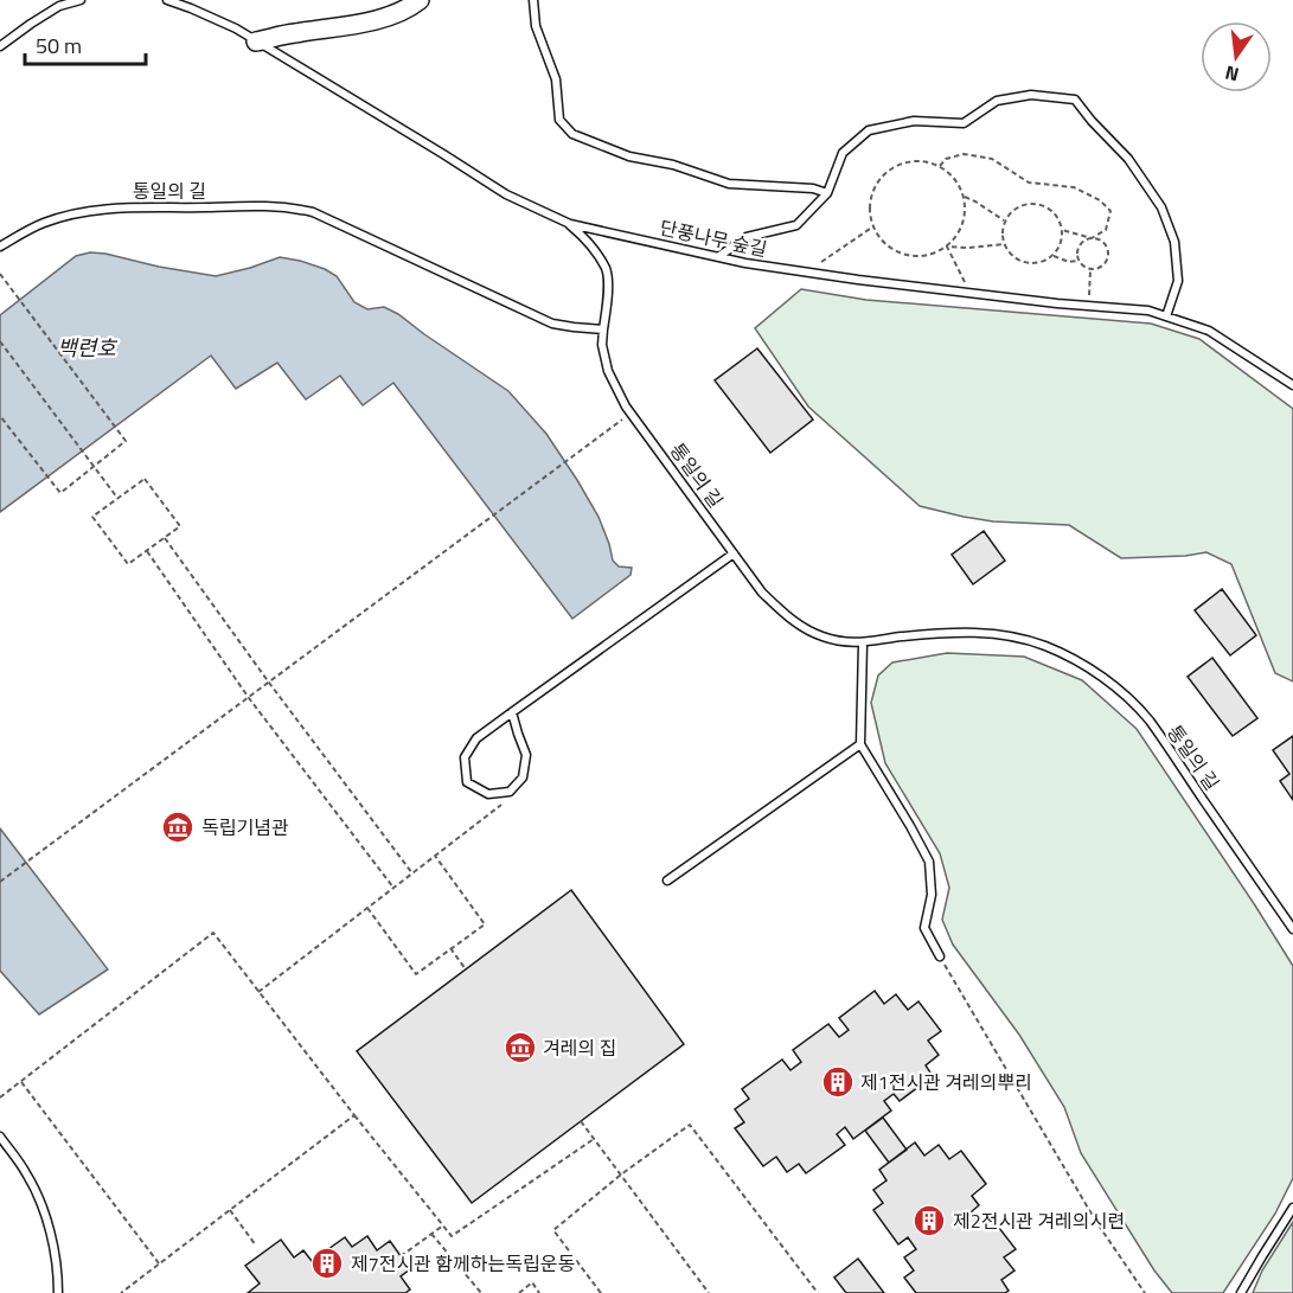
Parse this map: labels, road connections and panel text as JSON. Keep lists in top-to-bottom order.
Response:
{
  "streets": {
    "lane": ["통일의 길", "단풍나무 숲길"]
  },
  "water": ["백련호"],
  "places": {
    "museum": ["독립기념관", "겨레의 집"],
    "building": ["제1전시관 겨레의뿌리", "제2전시관 겨레의시련", "제7전시관 함께하는독립운동"]
  },
  "scale_bar": "50 m",
  "north": "bottom"
}
